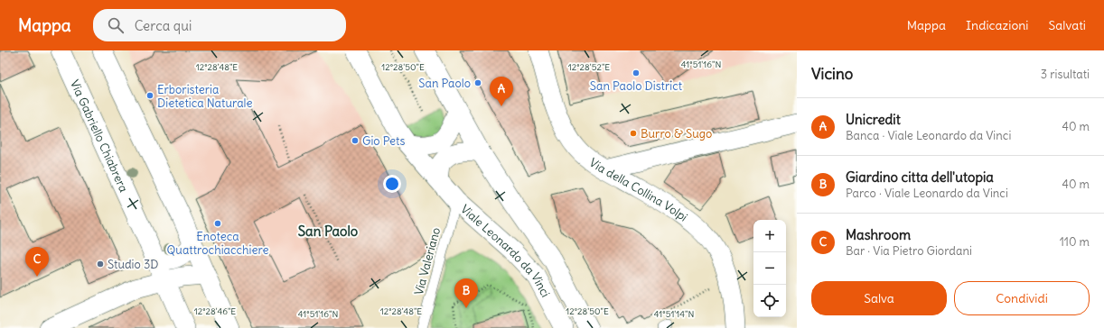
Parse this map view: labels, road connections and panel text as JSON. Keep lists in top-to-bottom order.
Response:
{
  "streets": {
    "street": ["Via Gabriello Chiabrera", "Via della Collina Volpi", "Viale Leonardo da Vinci"],
    "lane": ["Via Valeriano"]
  },
  "crossings": [
    ["Viale Leonardo da Vinci", "Via Valeriano"]
  ],
  "districts": ["San Paolo"],
  "places": [
    "San Paolo District",
    "San Paolo",
    "Erboristeria Dietetica Naturale",
    "Burro & Sugo",
    "Gio Pets",
    "Enoteca Quattrochiacchiere",
    "Studio 3D"
  ],
  "page": {
    "header": "Mappa",
    "search": "Cerca qui",
    "nav": ["Mappa", "Indicazioni", "Salvati"],
    "heading": ["Vicino", "3 risultati"],
    "pins": ["A", "C", "B"],
    "list": [
      {
        "mark": "A",
        "name": "Unicredit",
        "note": "Banca · Viale Leonardo da Vinci",
        "value": "40 m"
      },
      {
        "mark": "B",
        "name": "Giardino citta dell'utopia",
        "note": "Parco · Viale Leonardo da Vinci",
        "value": "40 m"
      },
      {
        "mark": "C",
        "name": "Mashroom",
        "note": "Bar · Via Pietro Giordani",
        "value": "110 m"
      }
    ],
    "map_buttons": ["+", "−"],
    "buttons": ["Salva", "Condividi"]
  },
  "coordinates": [
    "41°51'16\"N",
    "12°28'48\"E",
    "12°28'50\"E",
    "12°28'52\"E",
    "12°28'46\"E",
    "41°51'14\"N"
  ]
}
